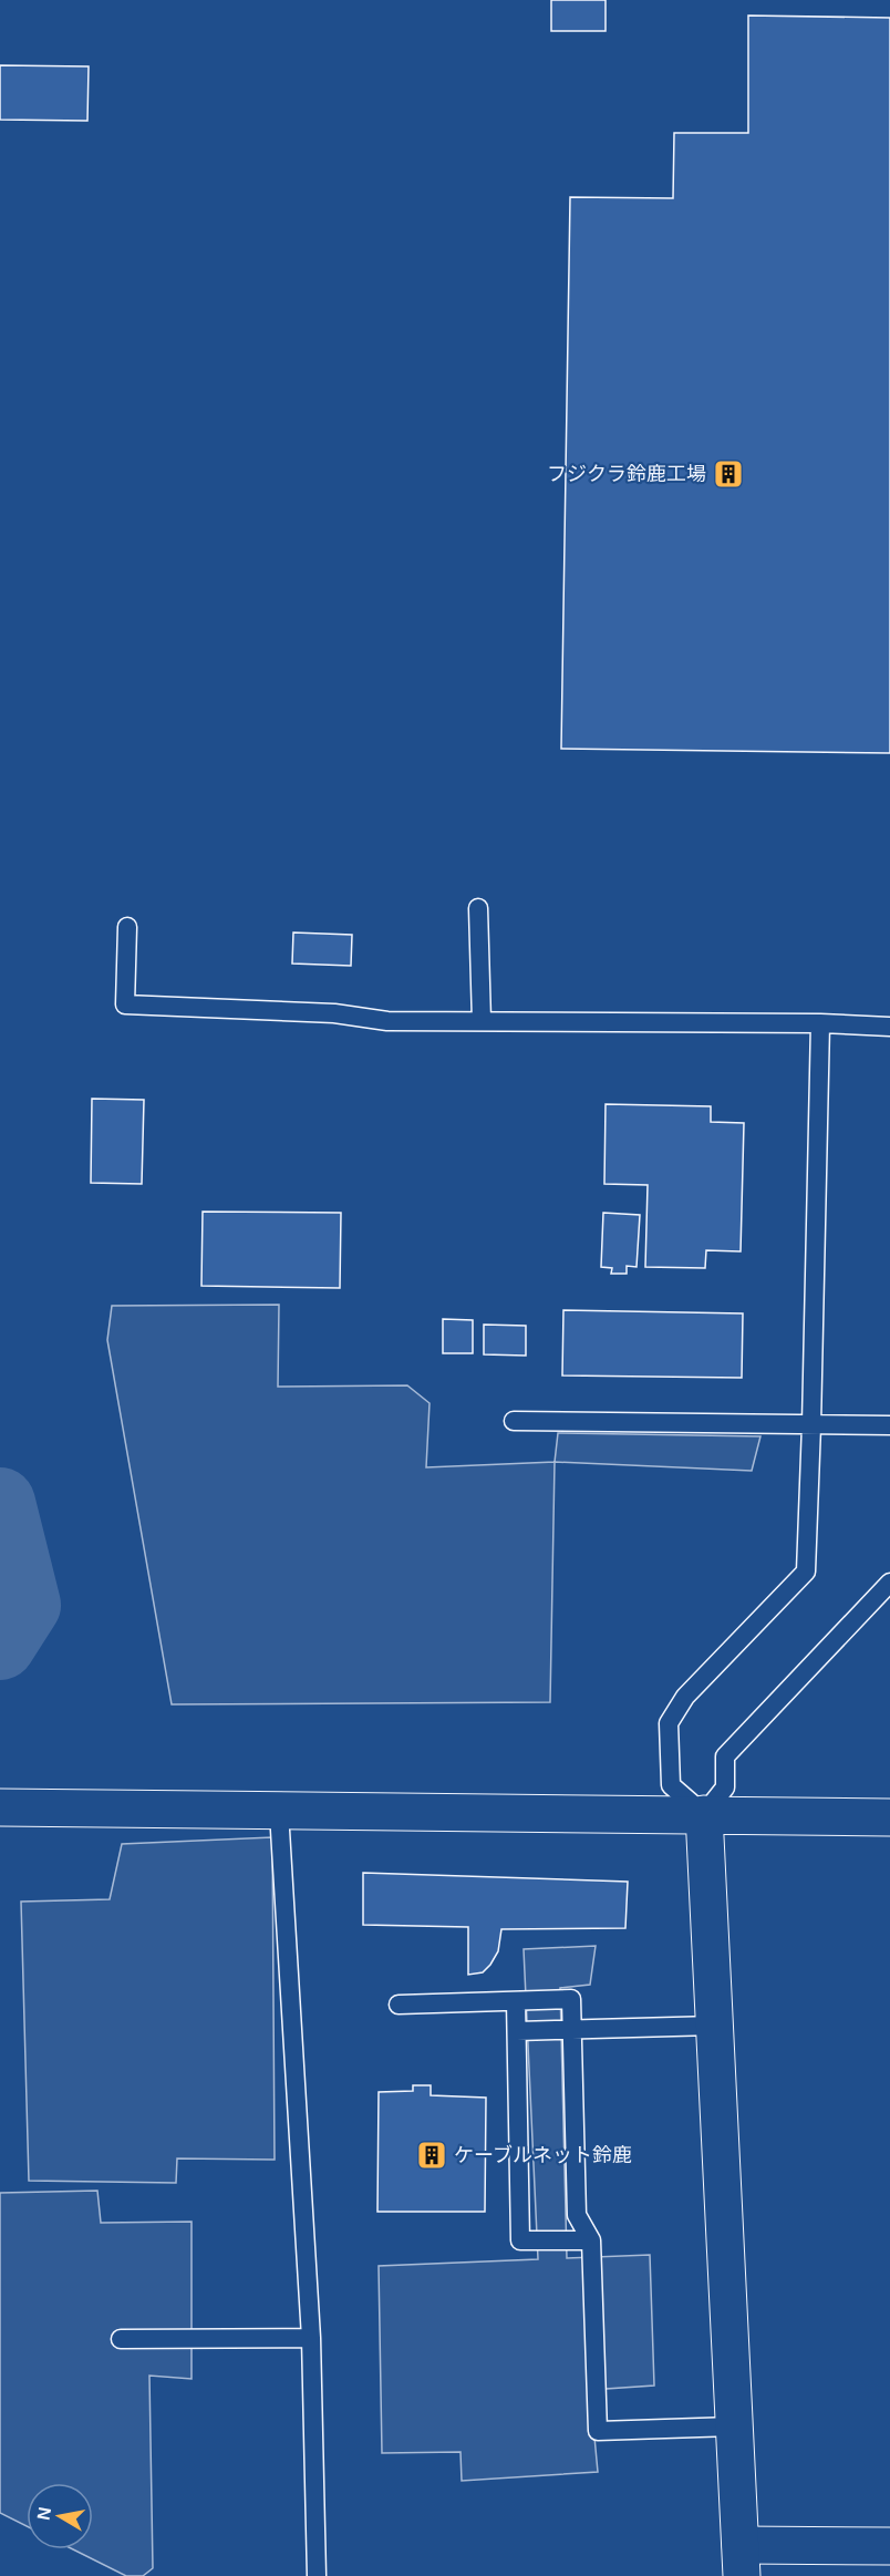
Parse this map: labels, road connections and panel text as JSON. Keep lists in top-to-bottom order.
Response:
{
  "places": {
    "building": ["フジクラ鈴鹿工場", "ケーブルネット鈴鹿"]
  },
  "north": "left"
}
